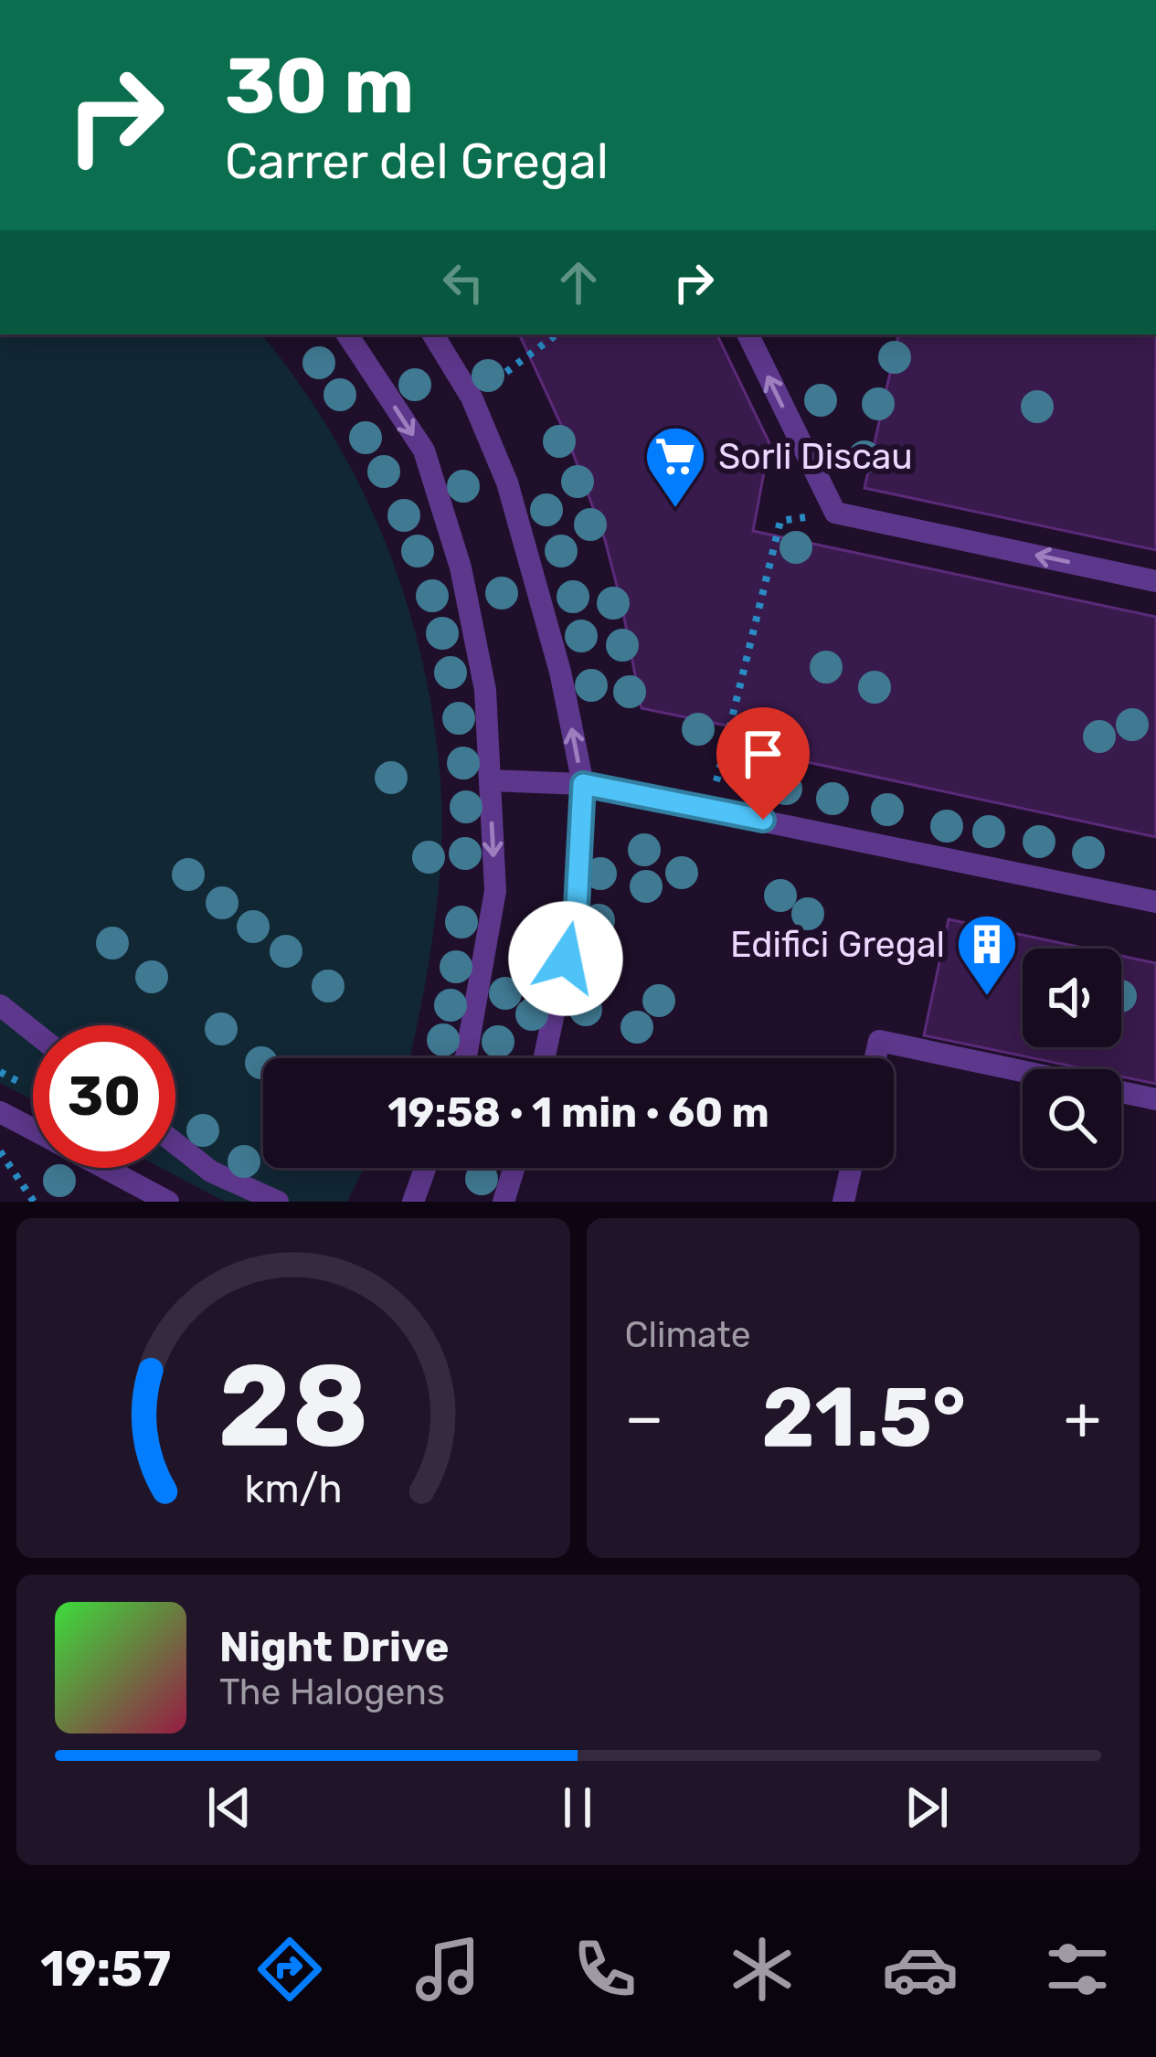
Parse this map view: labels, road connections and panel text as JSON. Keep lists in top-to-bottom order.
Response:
{
  "places": {
    "supermarket": ["Sorli Discau"],
    "building": ["Edifici Gregal"]
  },
  "page": {
    "turn": ["30 m", "Carrer del Gregal"],
    "limit": "30",
    "trip": "19:58 · 1 min · 60 m",
    "tile": "Climate",
    "heat": ["−", "21.5°", "+"],
    "song": ["Night Drive", "The Halogens"],
    "tabs": "19:57",
    "gauge": ["28", "km/h"]
  }
}
